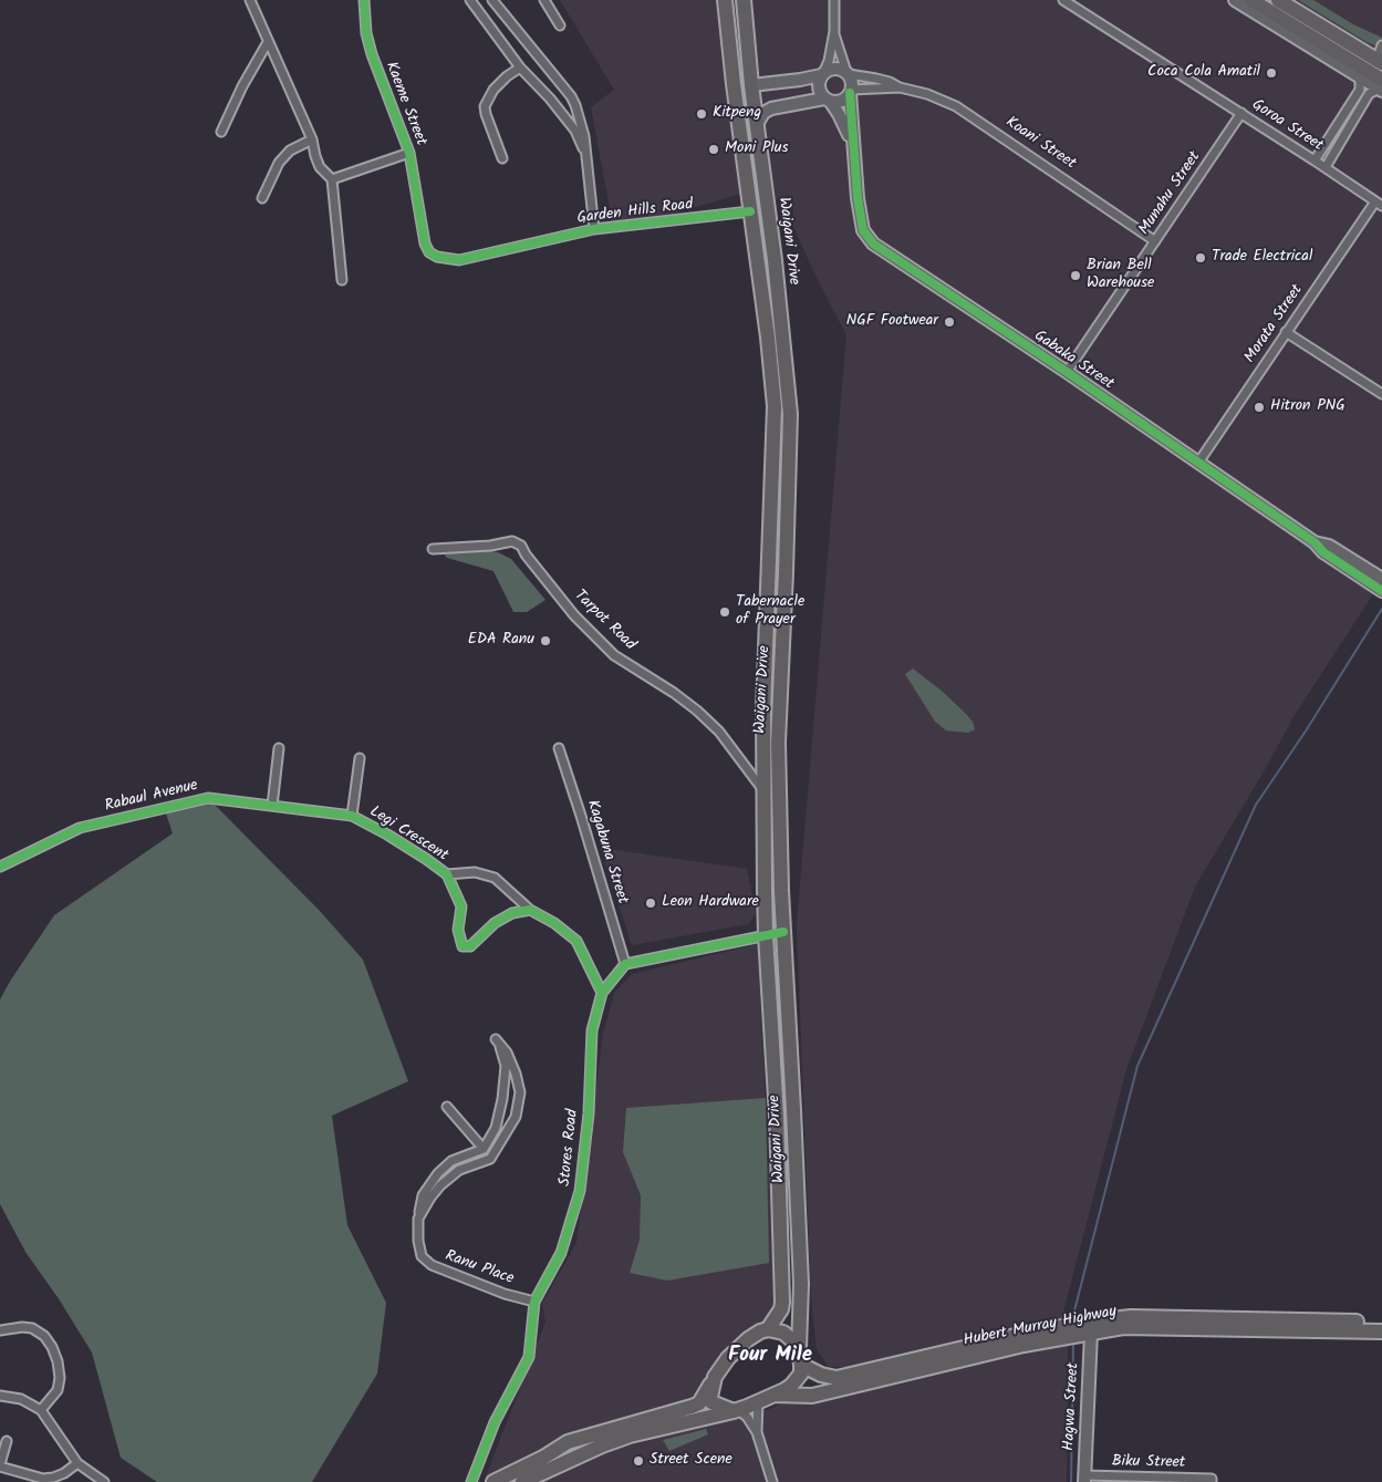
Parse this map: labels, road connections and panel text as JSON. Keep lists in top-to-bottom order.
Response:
{
  "streets": {
    "highway": ["Waigani Drive", "Hubert Murray Highway"],
    "street": [
      "Kaeme Street",
      "Goroa Street",
      "Koani Street",
      "Munahu Street",
      "Garden Hills Road",
      "Morata Street",
      "Gabaka Street",
      "Tarpot Road",
      "Rabaul Avenue",
      "Legi Crescent",
      "Kagabuna Street",
      "Stores Road",
      "Ranu Place",
      "Hagwa Street",
      "Biku Street"
    ]
  },
  "crossings": [
    ["Kaeme Street", "Garden Hills Road"],
    ["Goroa Street", "Munahu Street"],
    ["Goroa Street", "Morata Street"],
    ["Koani Street", "Munahu Street"],
    ["Koani Street", "Gabaka Street"],
    ["Munahu Street", "Gabaka Street"],
    ["Garden Hills Road", "Waigani Drive"],
    ["Waigani Drive", "Tarpot Road"],
    ["Waigani Drive", "Hubert Murray Highway"],
    ["Morata Street", "Gabaka Street"],
    ["Rabaul Avenue", "Legi Crescent"],
    ["Kagabuna Street", "Stores Road"],
    ["Stores Road", "Ranu Place"],
    ["Hubert Murray Highway", "Hagwa Street"],
    ["Hagwa Street", "Biku Street"]
  ],
  "districts": ["Four Mile"],
  "places": [
    "Coca Cola Amatil",
    "Kitpeng",
    "Moni Plus",
    "Trade Electrical",
    "Brian Bell Warehouse",
    "NGF Footwear",
    "Hitron PNG",
    "Tabernacle of Prayer",
    "EDA Ranu",
    "Leon Hardware",
    "Street Scene"
  ]
}
